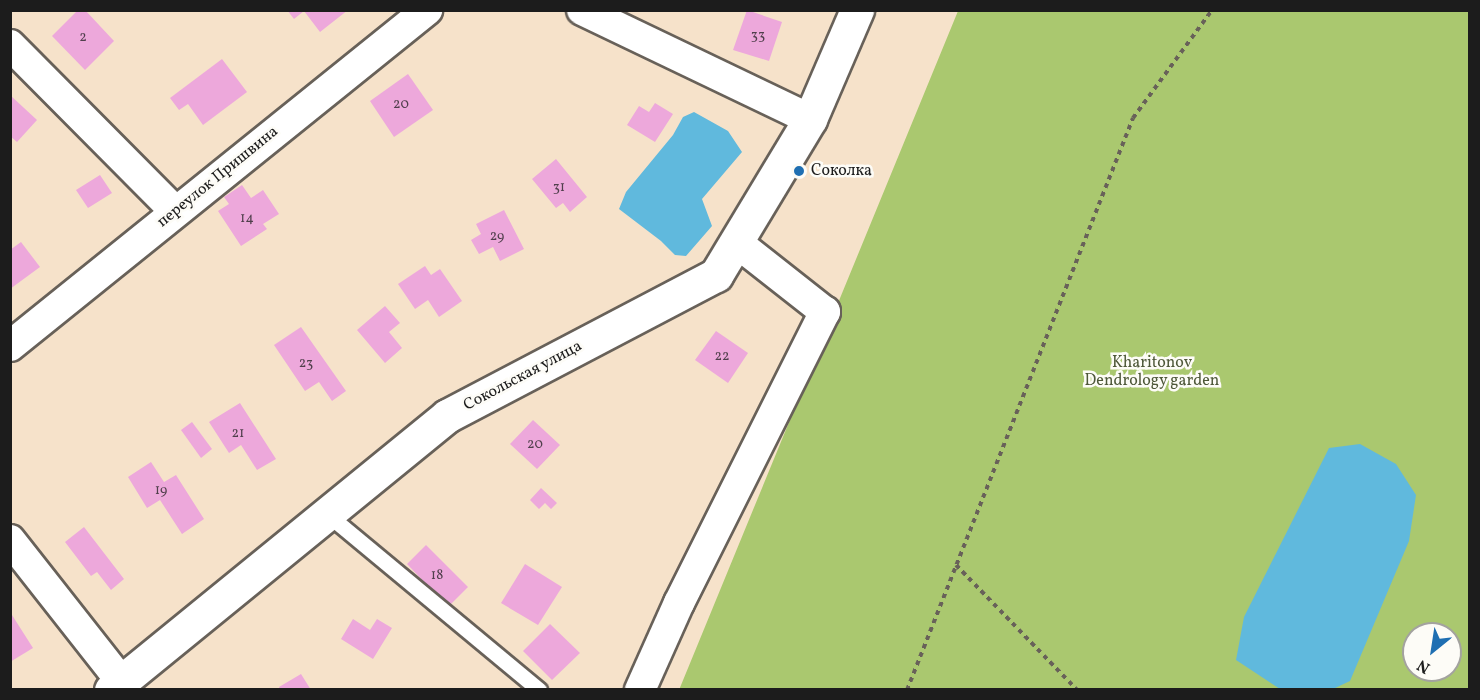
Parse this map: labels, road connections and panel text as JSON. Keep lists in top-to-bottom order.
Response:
{
  "streets": {
    "street": ["переулок Пришвина", "Сокольская улица"]
  },
  "parks": ["Kharitonov Dendrology garden"],
  "places": ["Соколка"],
  "house_numbers": [
    "33",
    "2",
    "20",
    "31",
    "14",
    "29",
    "22",
    "23",
    "21",
    "20",
    "19",
    "18"
  ],
  "north": "bottom left"
}
